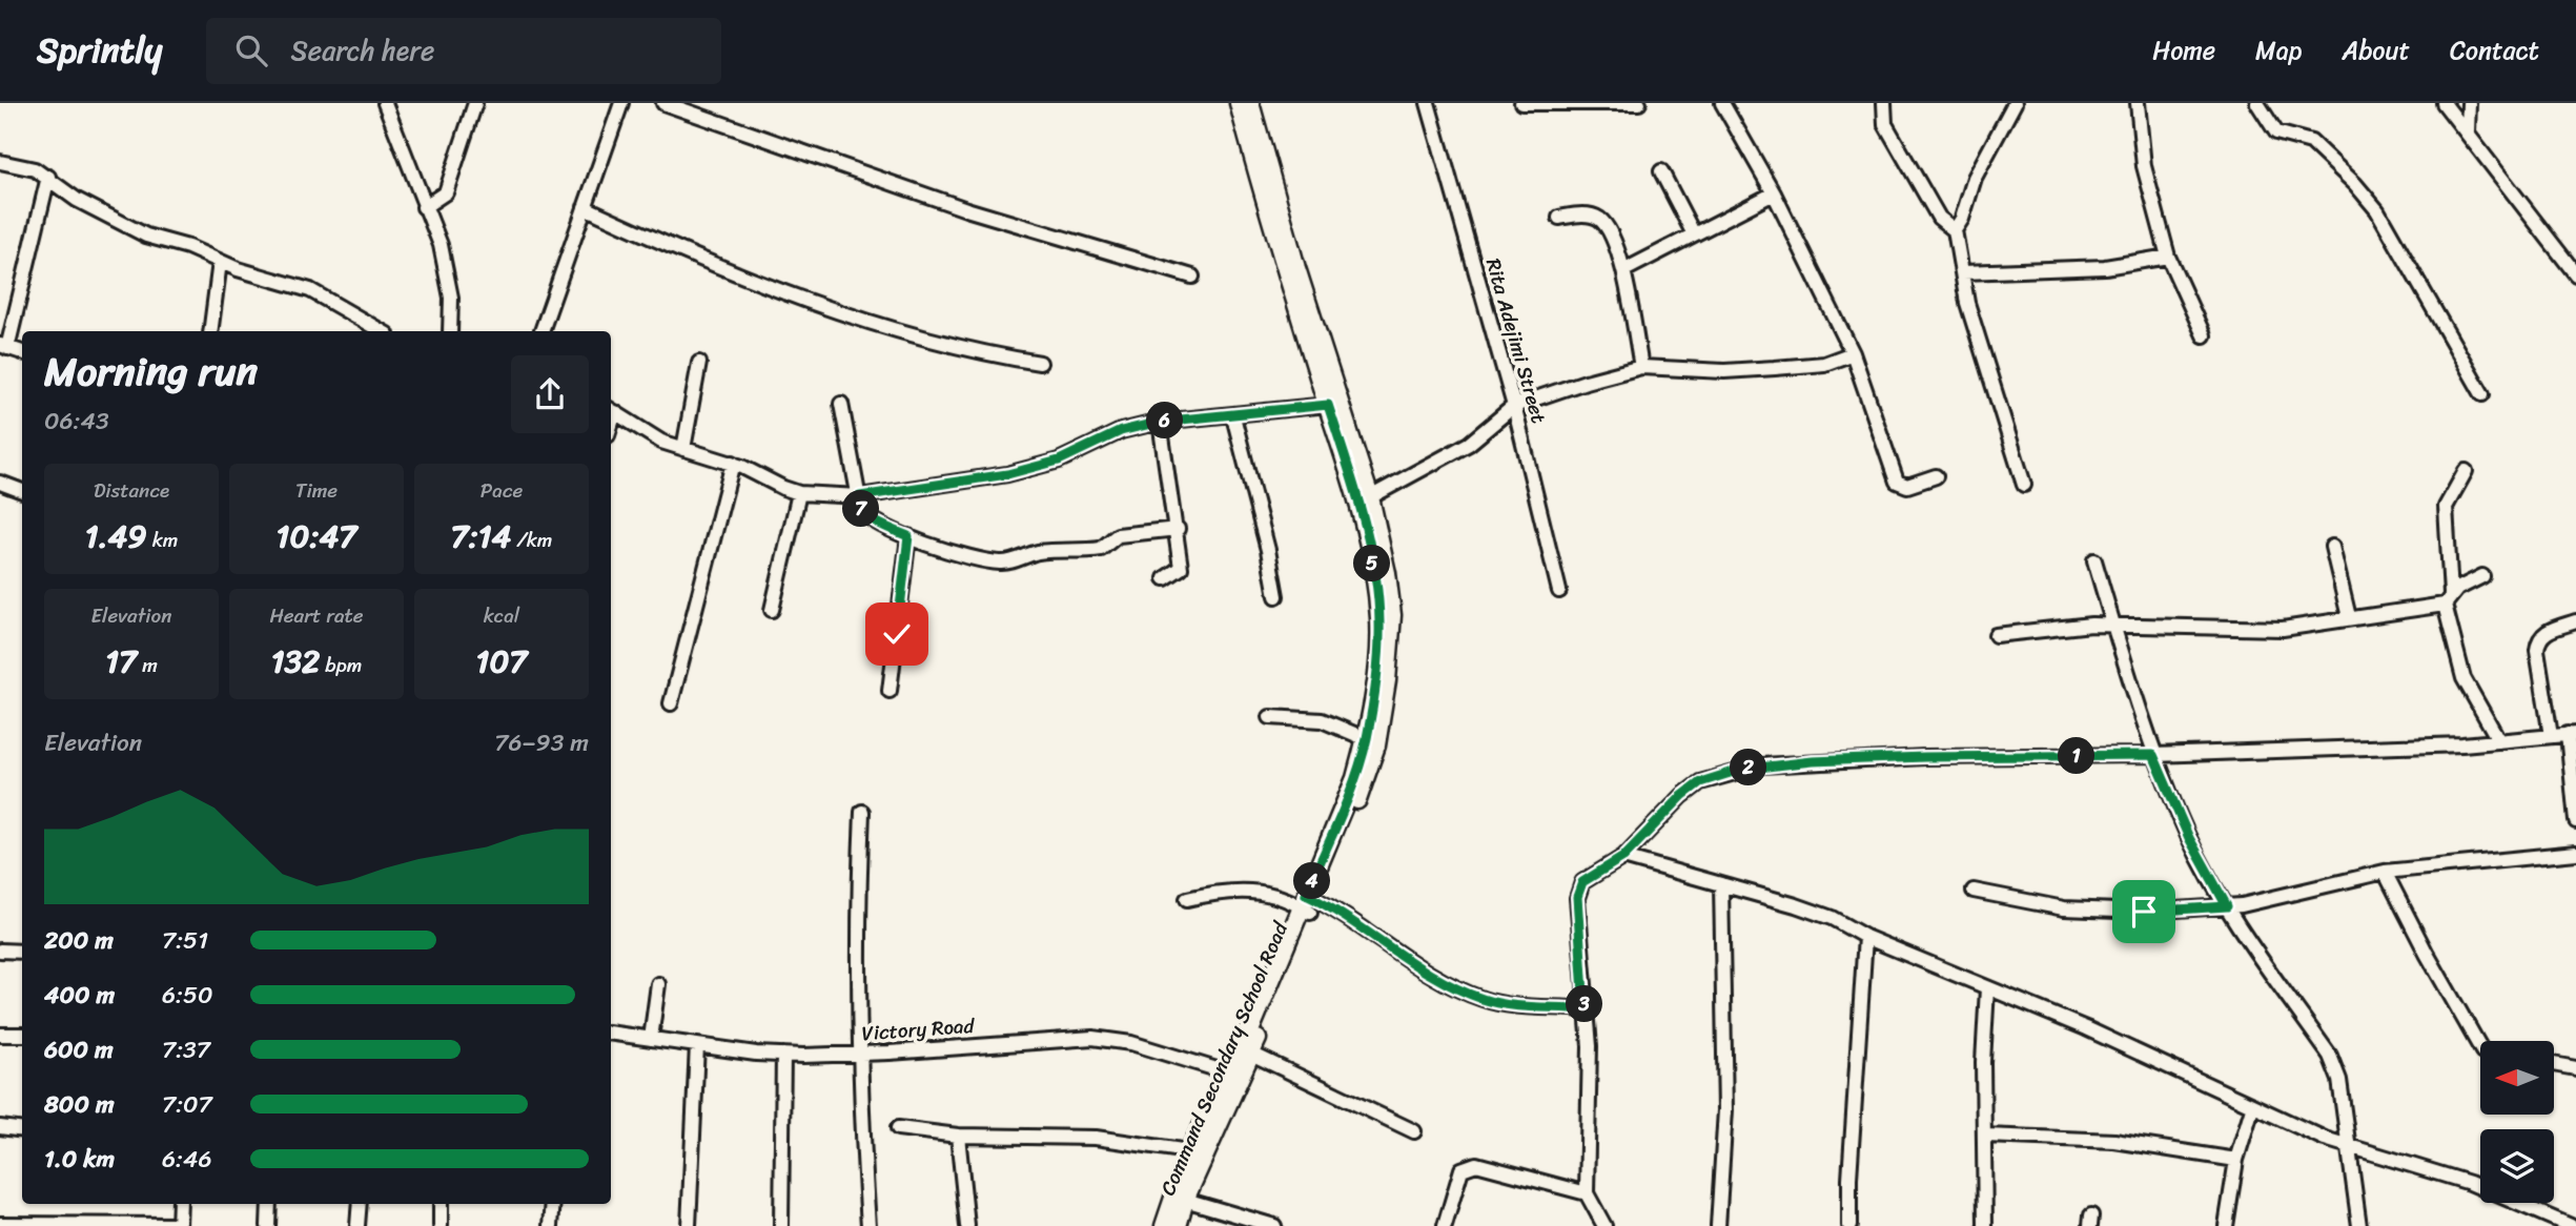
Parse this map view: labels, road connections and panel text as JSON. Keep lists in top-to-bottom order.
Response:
{
  "streets": {
    "main road": ["Command Secondary School Road"],
    "street": ["Rita Adejimi Street", "Victory Road"]
  },
  "crossings": [
    ["Victory Road", "Command Secondary School Road"]
  ],
  "north": "left",
  "page": {
    "header": "Sprintly",
    "search": "Search here",
    "nav": [
      "Home",
      "Map",
      "About",
      "Contact"
    ],
    "heading": ["Morning run", "06:43"],
    "pins": [
      "6",
      "7",
      "5",
      "1",
      "2",
      "4",
      "3"
    ],
    "stats": [
      ["Distance", "1.49 km"],
      ["Time", "10:47"],
      ["Pace", "7:14 /km"],
      ["Elevation", "17 m"],
      ["Heart rate", "132 bpm"],
      ["kcal", "107"]
    ],
    "chart": ["Elevation", "76–93 m"],
    "list": [
      {
        "name": "200 m",
        "note": "7:51"
      },
      {
        "name": "400 m",
        "note": "6:50"
      },
      {
        "name": "600 m",
        "note": "7:37"
      },
      {
        "name": "800 m",
        "note": "7:07"
      },
      {
        "name": "1.0 km",
        "note": "6:46"
      }
    ]
  }
}
